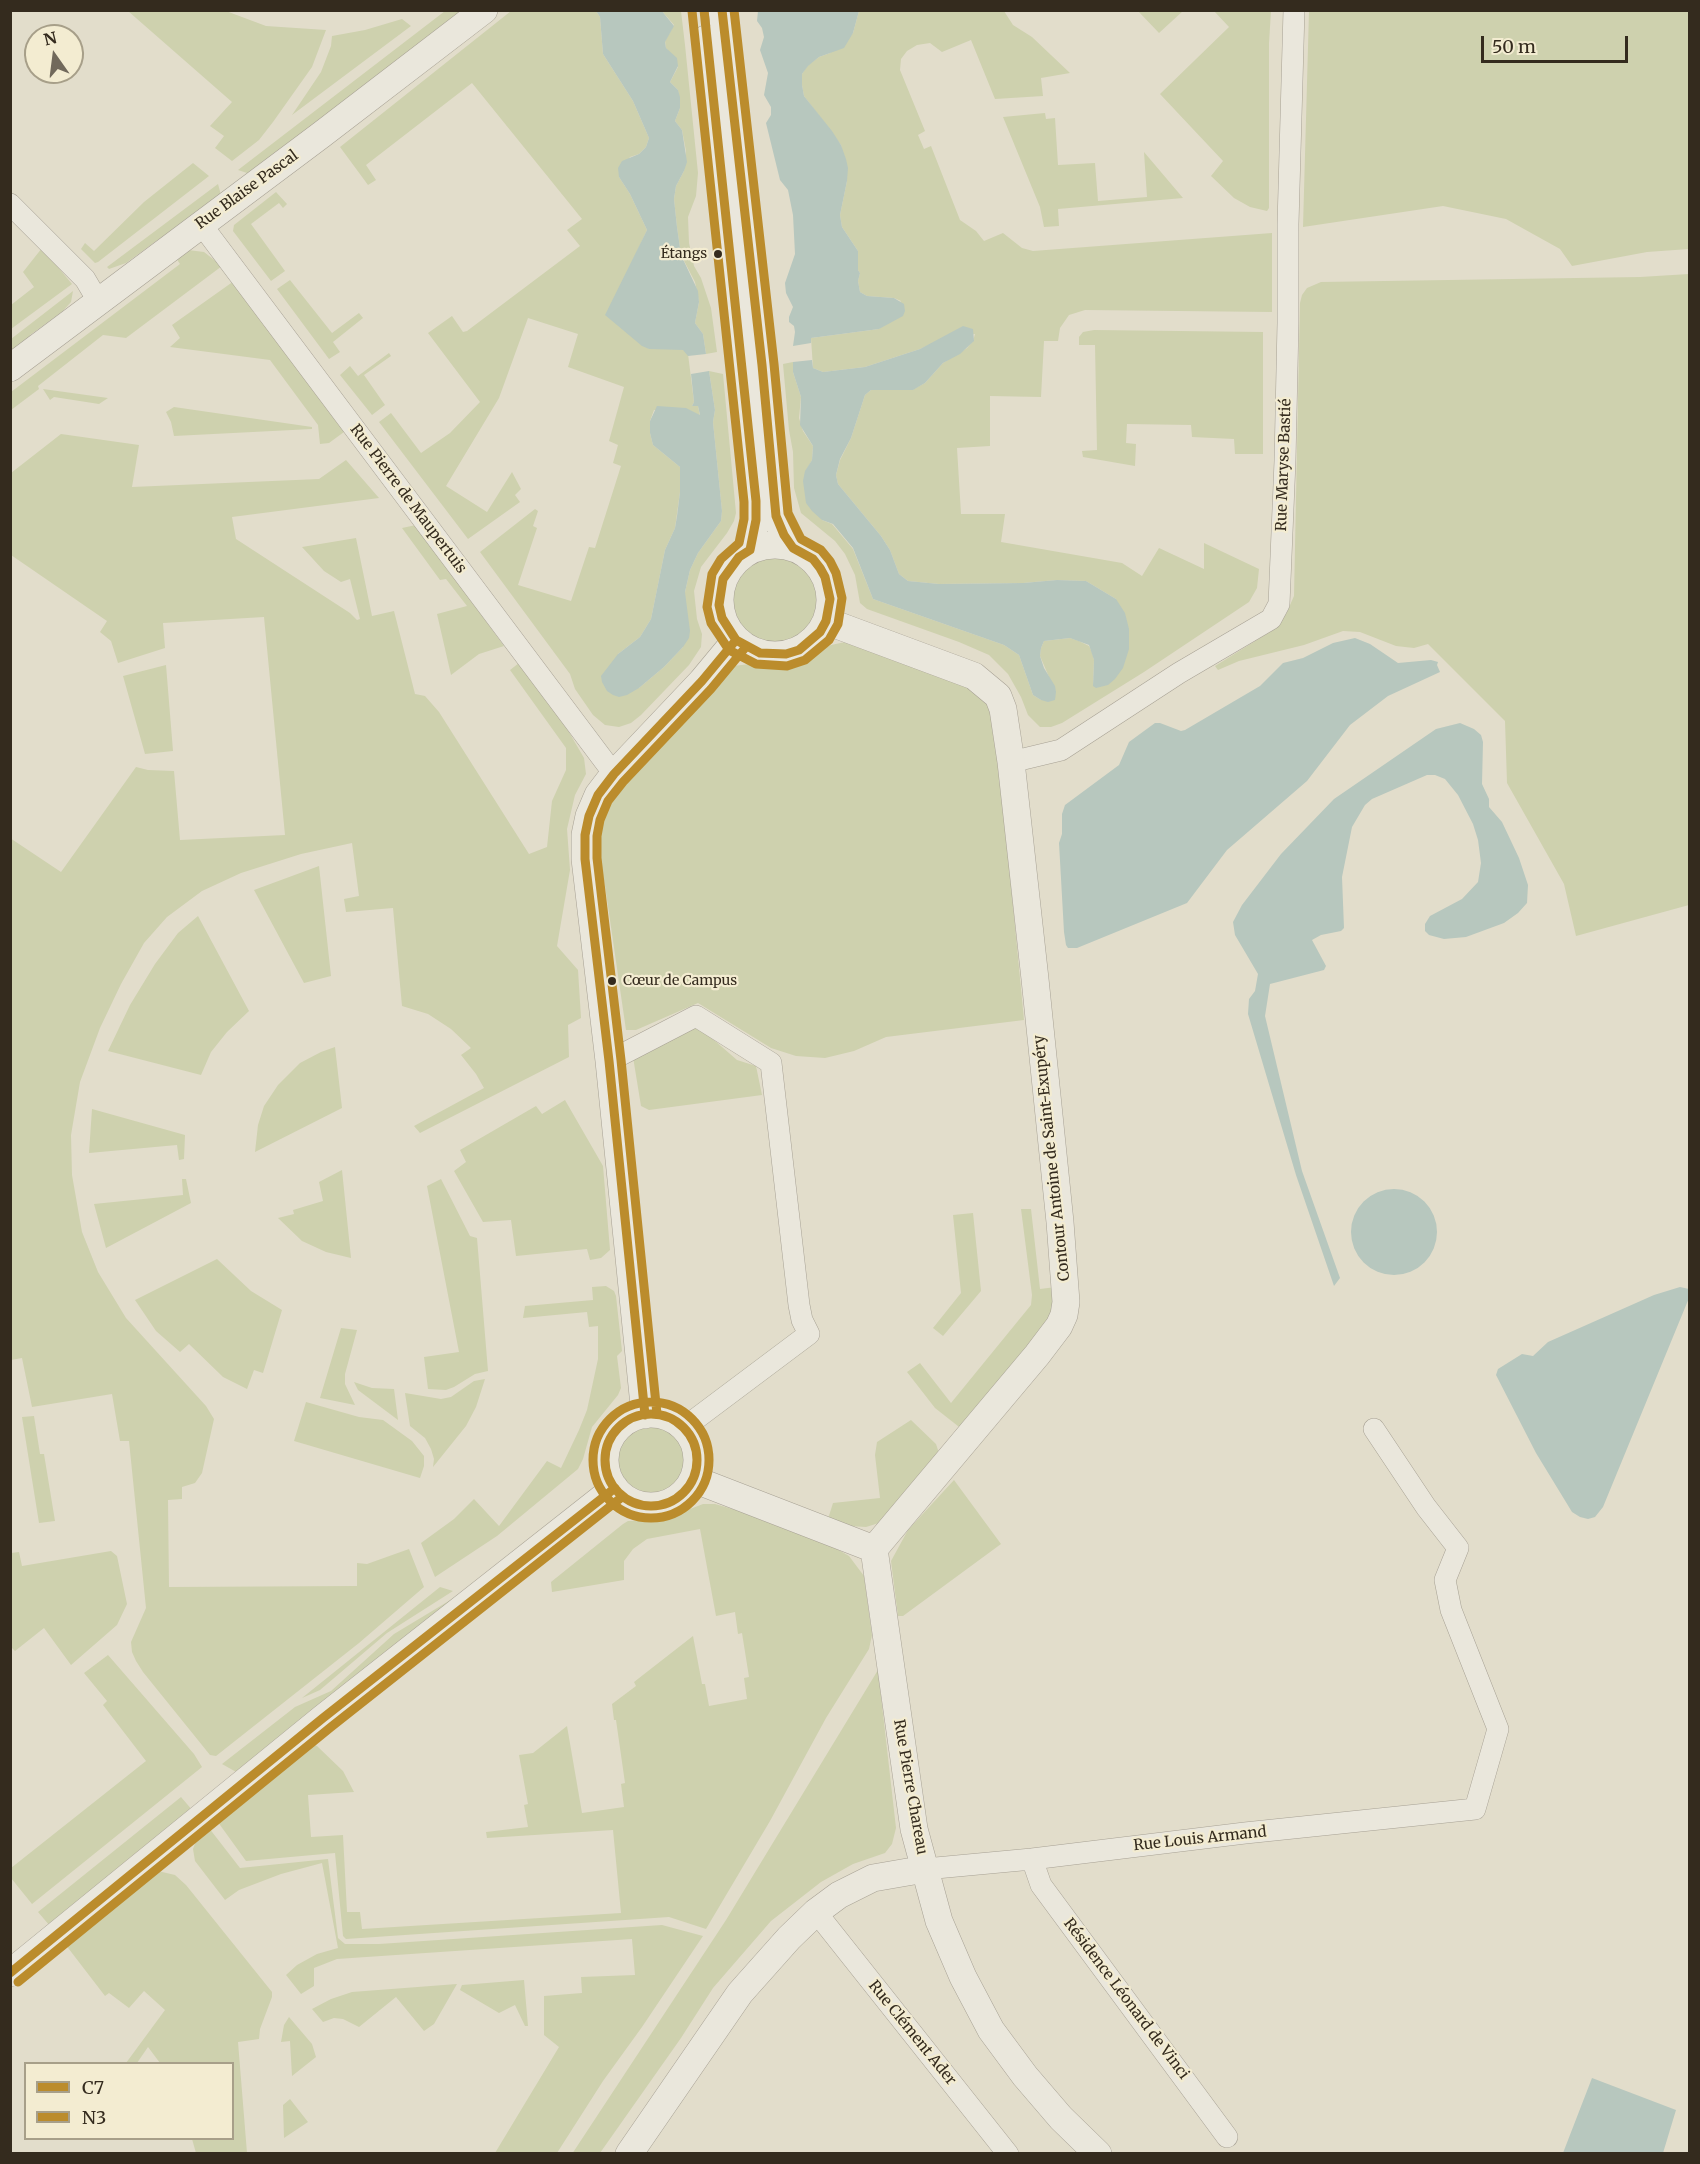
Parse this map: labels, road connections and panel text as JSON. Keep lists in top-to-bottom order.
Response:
{
  "streets": {
    "street": [
      "Rue Blaise Pascal",
      "Rue Maryse Bastié",
      "Rue Pierre de Maupertuis",
      "Contour Antoine de Saint-Exupéry",
      "Rue Pierre Chareau",
      "Rue Louis Armand",
      "Résidence Léonard de Vinci",
      "Rue Clément Ader"
    ]
  },
  "crossings": [
    ["Rue Blaise Pascal", "Rue Pierre de Maupertuis"],
    ["Rue Maryse Bastié", "Contour Antoine de Saint-Exupéry"],
    ["Contour Antoine de Saint-Exupéry", "Rue Pierre Chareau"],
    ["Rue Pierre Chareau", "Rue Louis Armand"],
    ["Rue Louis Armand", "Résidence Léonard de Vinci"]
  ],
  "places": ["Étangs", "Cœur de Campus"],
  "lines": ["transit line C7", "transit line N3"],
  "legend": ["C7", "N3"],
  "scale_bar": "50 m",
  "north": "top"
}
